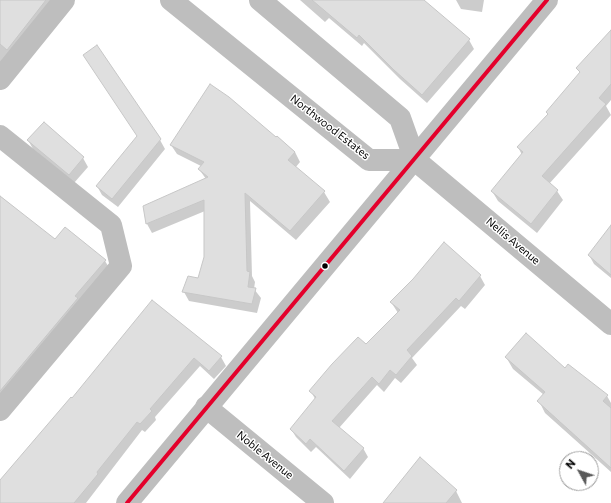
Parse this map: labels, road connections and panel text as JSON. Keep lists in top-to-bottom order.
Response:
{
  "streets": {
    "street": ["Northwood Estates", "Nellis Avenue", "Noble Avenue"]
  },
  "crossings": [
    ["Northwood Estates", "Nellis Avenue"]
  ],
  "north": "top left"
}
